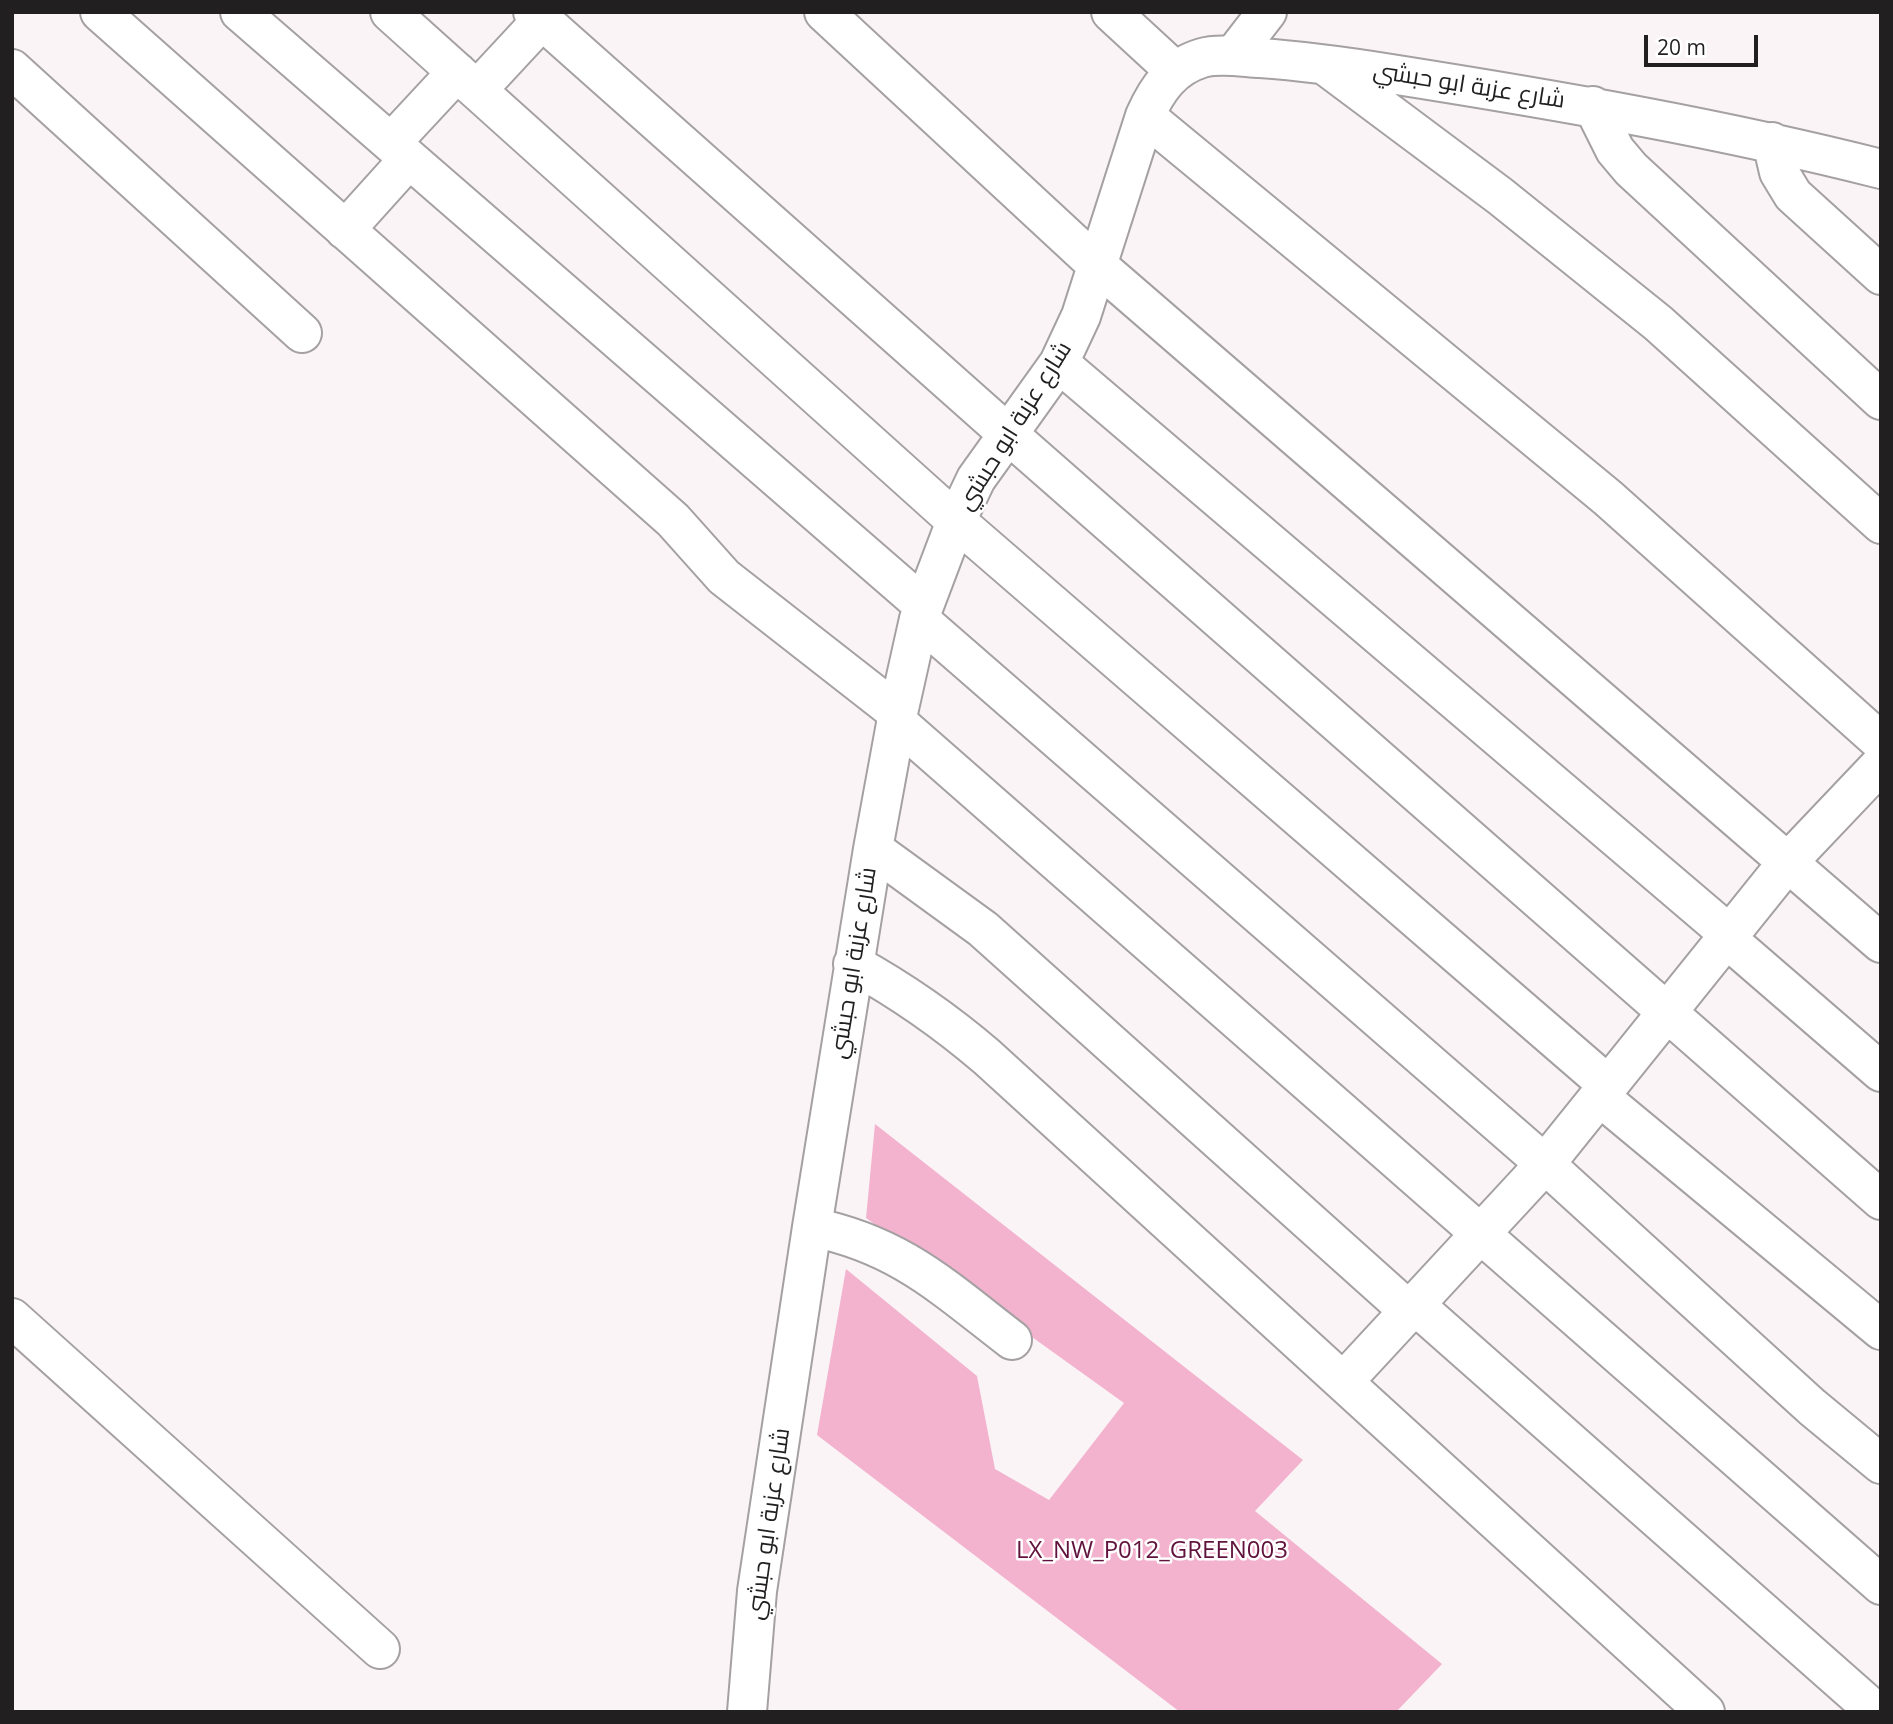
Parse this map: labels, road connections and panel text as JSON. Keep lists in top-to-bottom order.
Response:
{
  "streets": {
    "street": ["شارع عزبة ابو حبشي"]
  },
  "parks": ["LX_NW_P012_GREEN003"],
  "scale_bar": "20 m"
}
